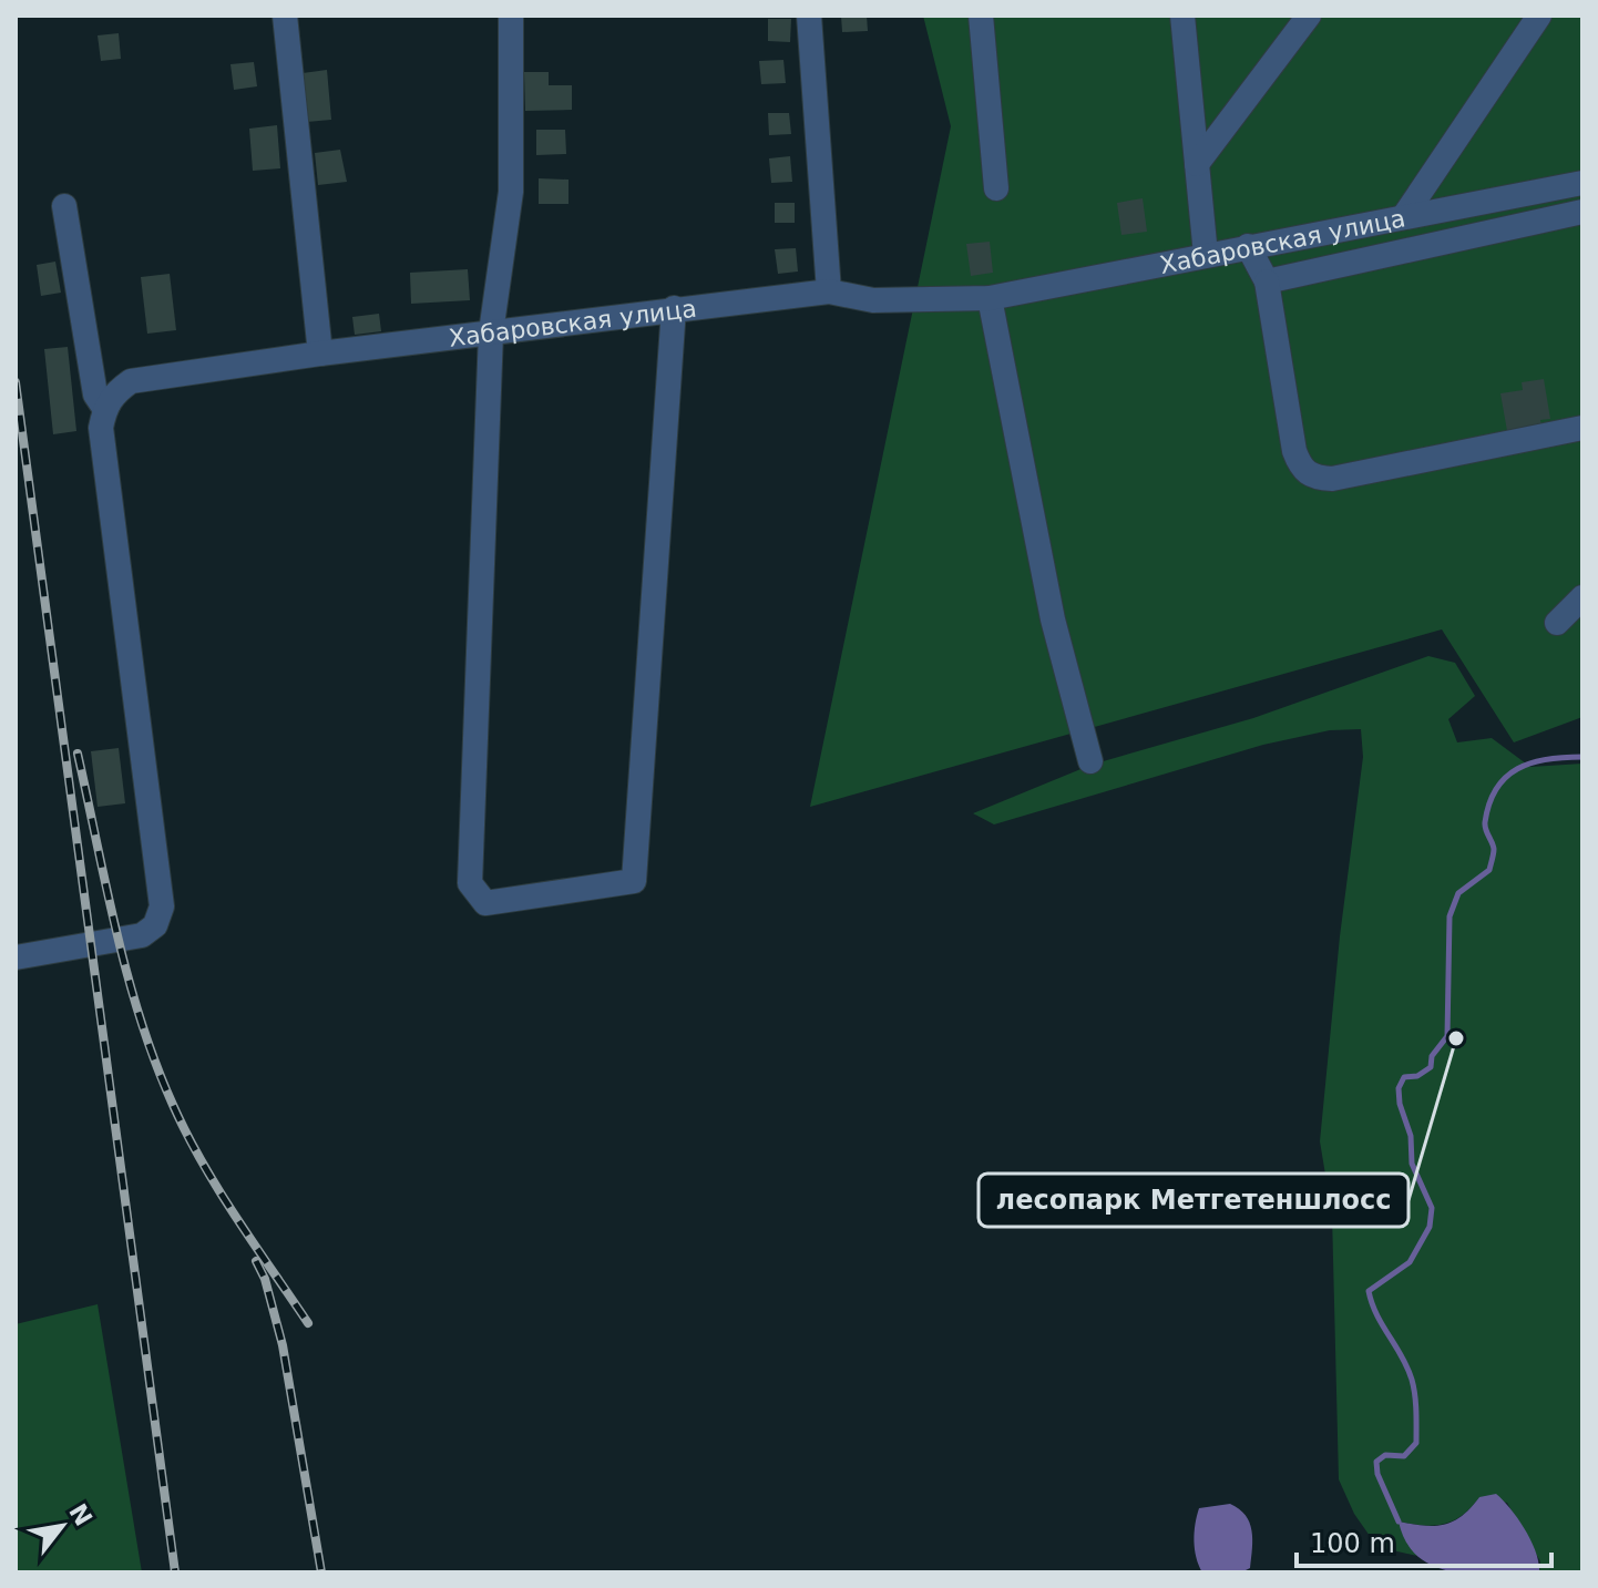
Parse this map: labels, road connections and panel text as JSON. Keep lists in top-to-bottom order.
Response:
{
  "streets": {
    "street": ["Хабаровская улица"]
  },
  "places": ["лесопарк Метгетеншлосс"],
  "scale_bar": "100 m",
  "north": "top right"
}
